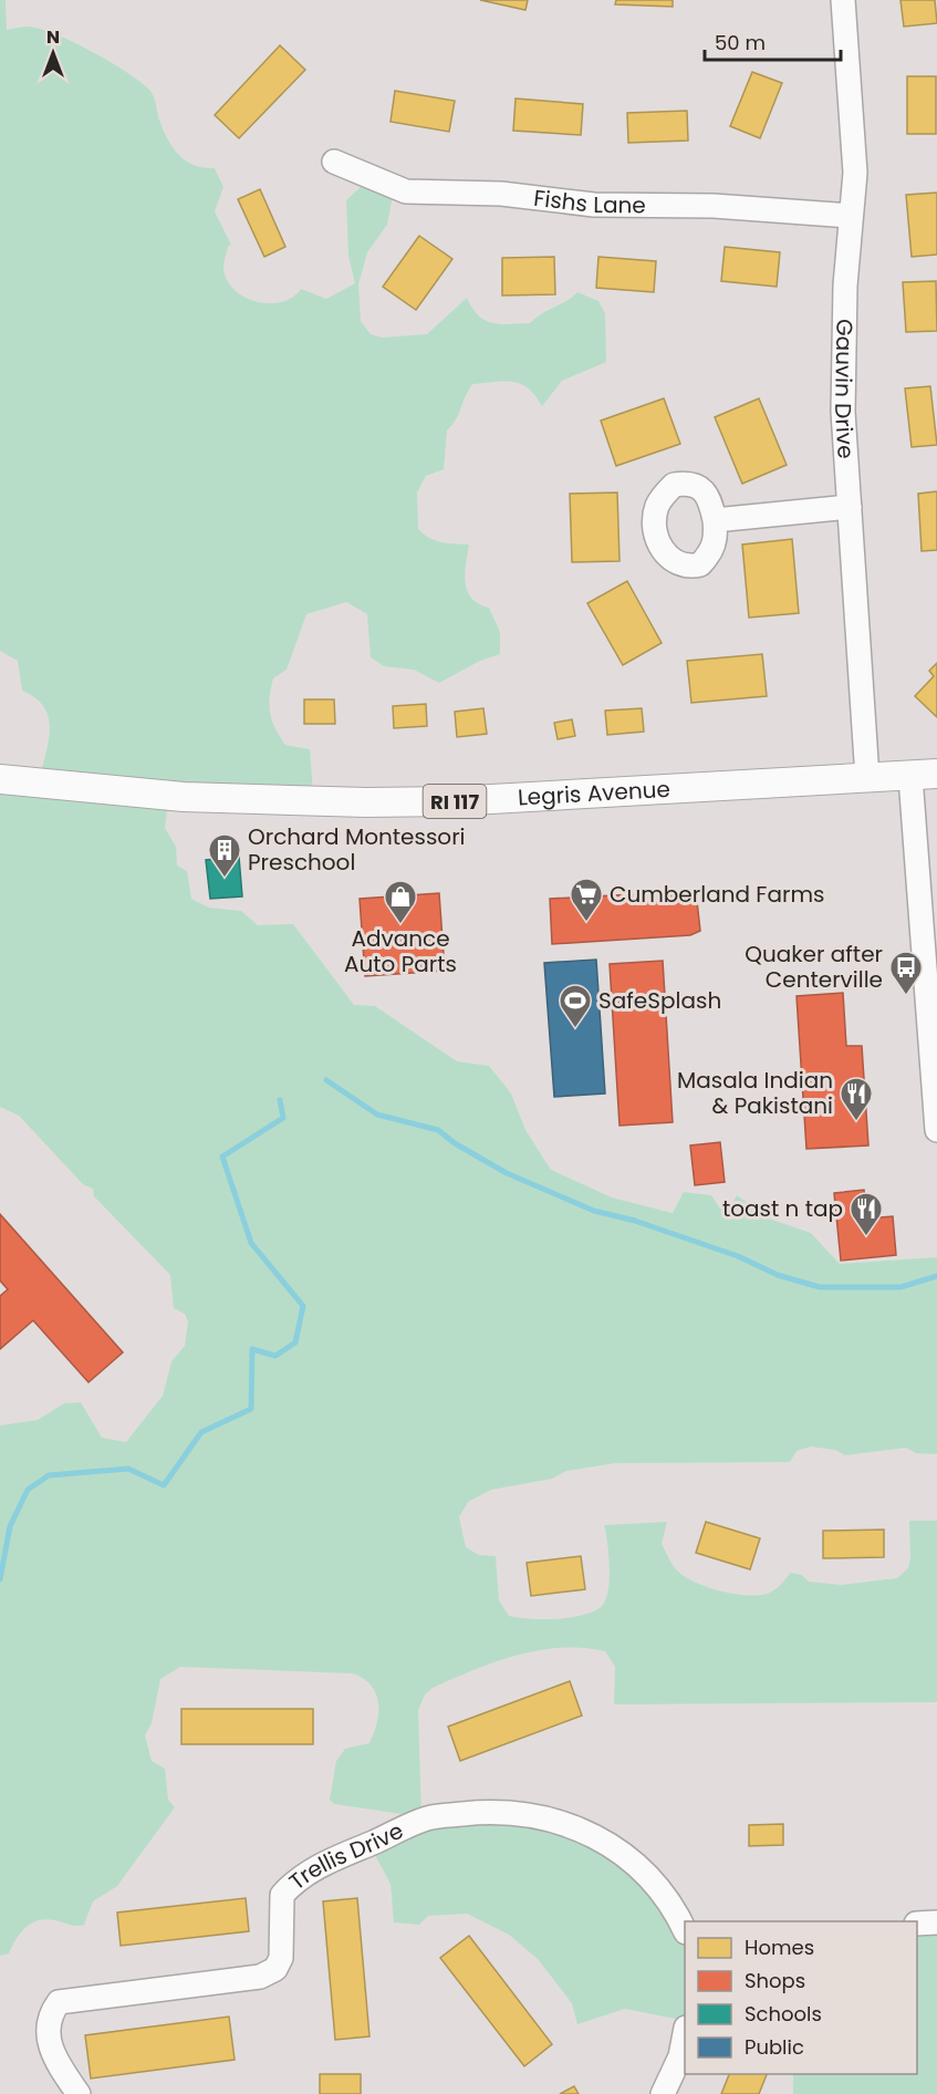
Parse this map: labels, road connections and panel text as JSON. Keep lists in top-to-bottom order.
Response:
{
  "streets": {
    "main road": ["Legris Avenue", "RI 117"],
    "street": ["Fishs Lane", "Gauvin Drive", "Trellis Drive"]
  },
  "crossings": [
    ["Fishs Lane", "Gauvin Drive"],
    ["Gauvin Drive", "Legris Avenue"]
  ],
  "places": {
    "building": ["Orchard Montessori Preschool"],
    "supermarket": ["Cumberland Farms"],
    "shop": ["Advance Auto Parts"],
    "bus stop": ["Quaker after Centerville"],
    "sports": ["SafeSplash"],
    "restaurant": ["Masala Indian & Pakistani", "toast n tap"]
  },
  "legend": [
    "Homes",
    "Shops",
    "Schools",
    "Public"
  ],
  "scale_bar": "50 m",
  "north": "top"
}
